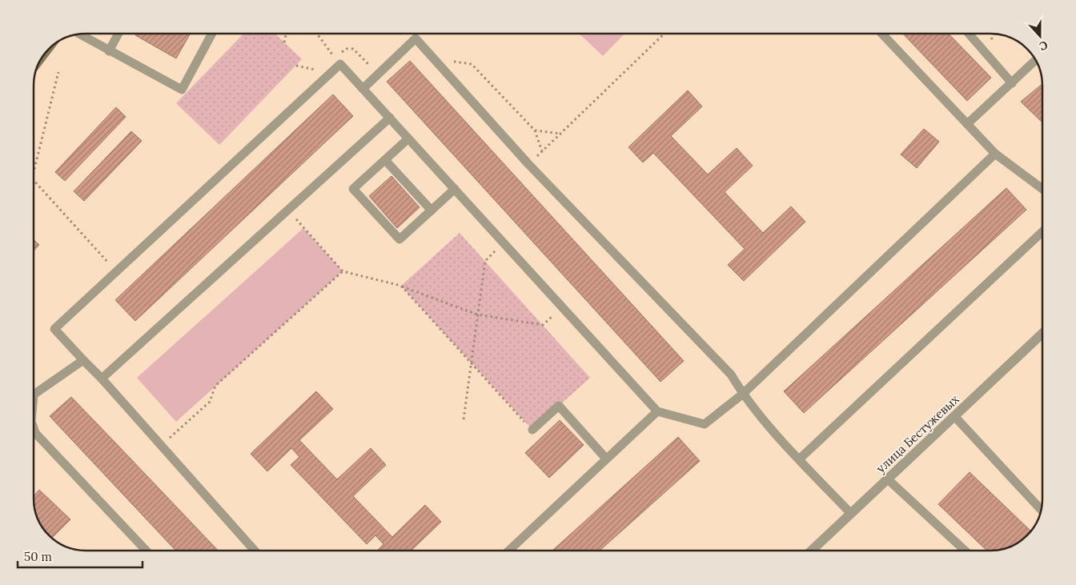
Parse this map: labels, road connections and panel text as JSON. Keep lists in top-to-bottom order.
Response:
{
  "streets": {
    "street": ["улица Бестужевых"]
  },
  "scale_bar": "50 m",
  "north": "bottom"
}
